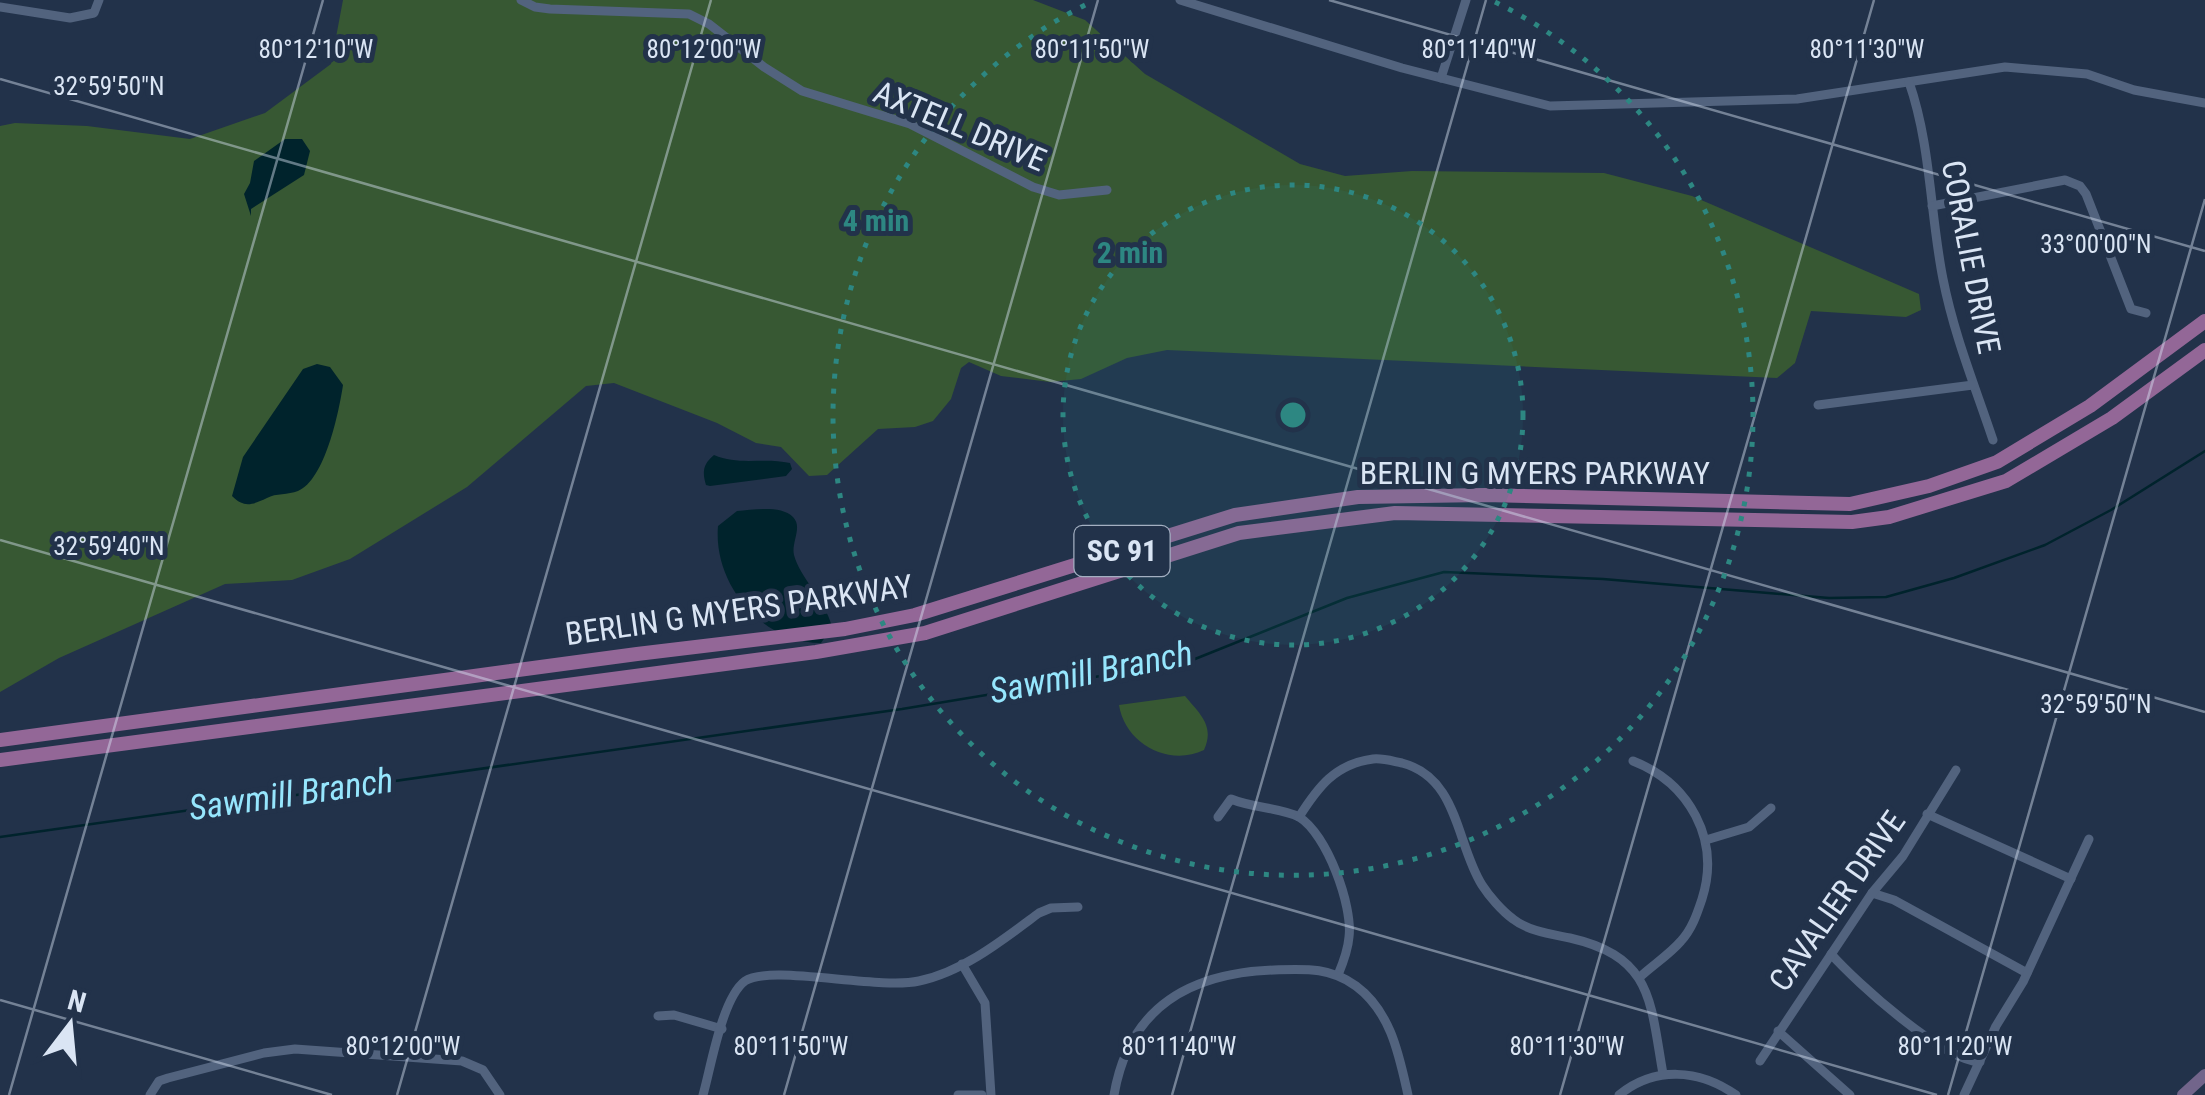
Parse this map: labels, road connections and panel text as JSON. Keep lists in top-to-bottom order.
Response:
{
  "streets": {
    "main road": ["BERLIN G MYERS PARKWAY", "SC 91"],
    "street": ["AXTELL DRIVE", "CORALIE DRIVE", "CAVALIER DRIVE"]
  },
  "water": ["Sawmill Branch"],
  "north": "top",
  "coordinates": [
    "80°12'10\"W",
    "80°12'00\"W",
    "80°11'50\"W",
    "80°11'40\"W",
    "80°11'30\"W",
    "32°59'50\"N",
    "33°00'00\"N",
    "32°59'40\"N",
    "80°11'20\"W"
  ],
  "rings": ["4 min", "2 min"]
}
